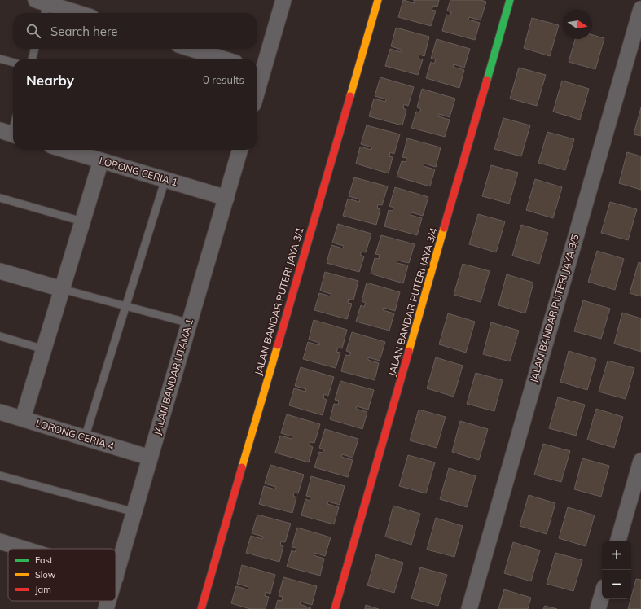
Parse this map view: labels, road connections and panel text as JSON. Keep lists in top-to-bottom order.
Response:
{
  "streets": {
    "street": [
      "LORONG CERIA 1",
      "JALAN BANDAR PUTERI JAYA 3/1",
      "JALAN BANDAR PUTERI JAYA 3/4",
      "JALAN BANDAR PUTERI JAYA 3/5",
      "JALAN BANDAR UTAMA 1",
      "LORONG CERIA 4"
    ]
  },
  "crossings": [
    ["LORONG CERIA 1", "JALAN BANDAR UTAMA 1"],
    ["JALAN BANDAR UTAMA 1", "LORONG CERIA 4"]
  ],
  "legend": ["Fast", "Slow", "Jam"],
  "north": "right",
  "page": {
    "search": "Search here",
    "heading": ["Nearby", "0 results"],
    "map_buttons": ["+", "−"]
  }
}
